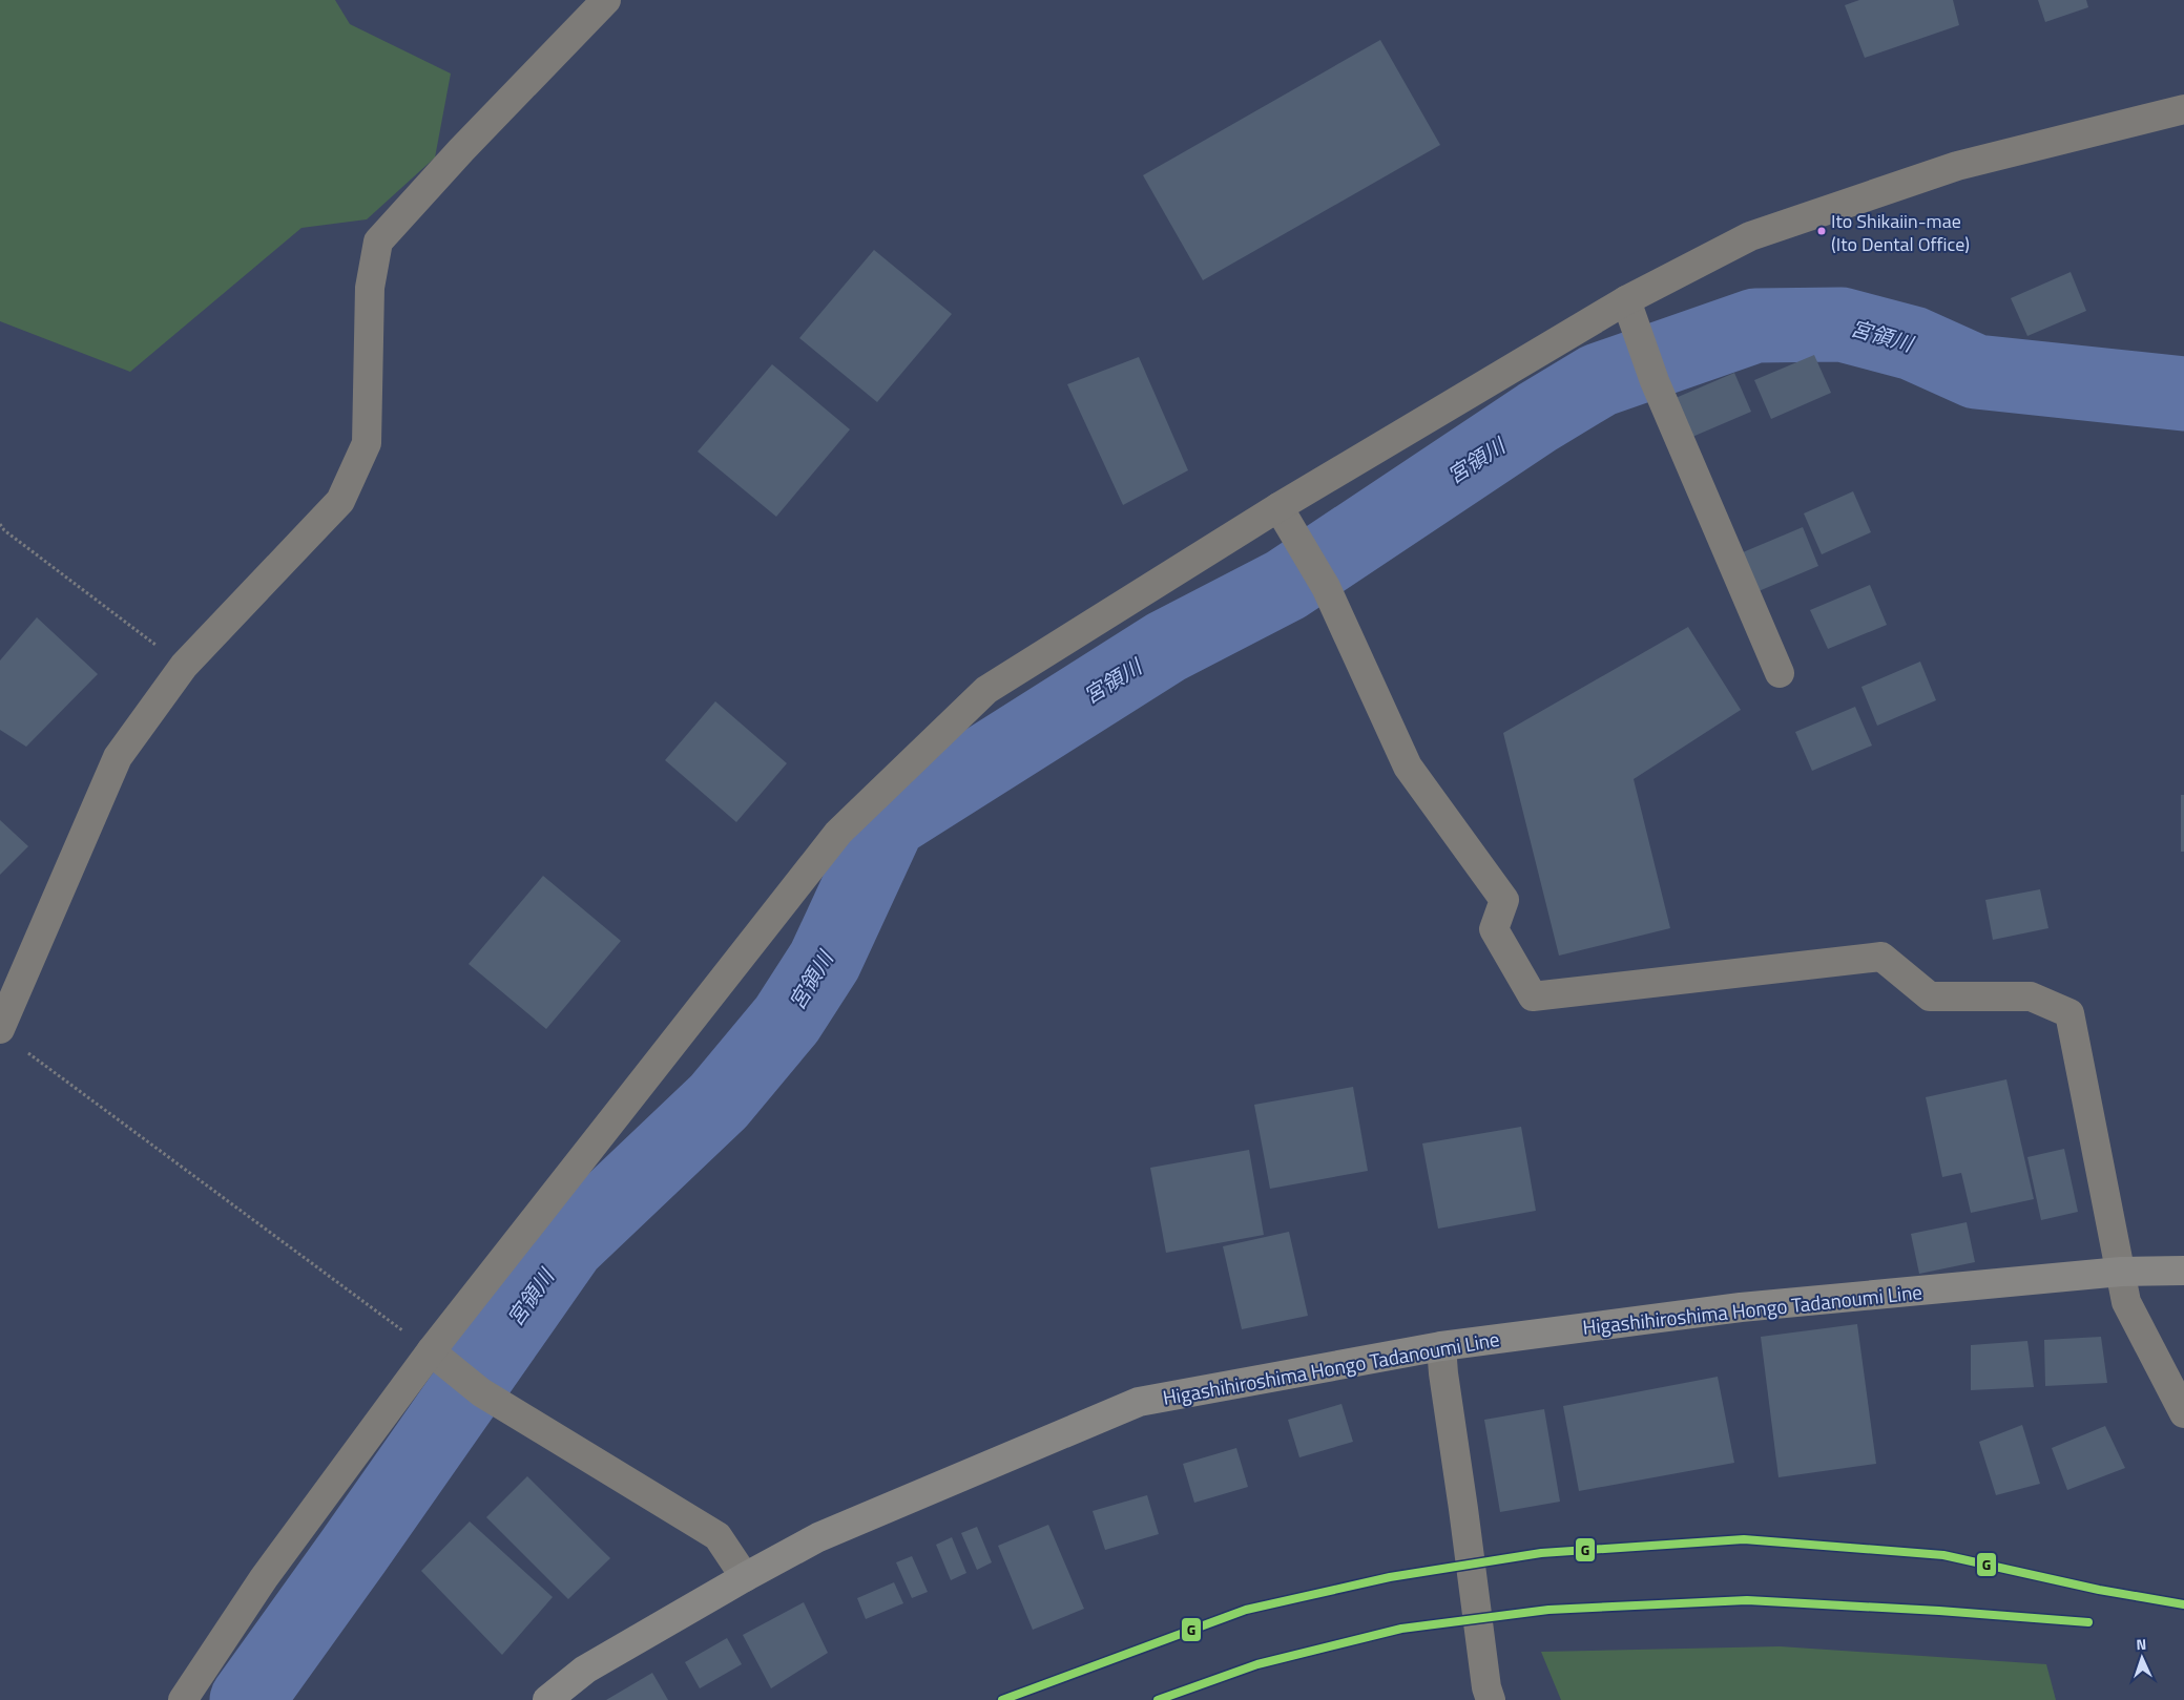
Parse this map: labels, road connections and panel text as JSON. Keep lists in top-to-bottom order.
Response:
{
  "streets": {
    "main road": ["Higashihiroshima Hongo Tadanoumi Line"]
  },
  "water": ["宮領川"],
  "places": ["Ito Shikaiin-mae (Ito Dental Office)"],
  "lines": ["transit line G"],
  "north": "top"
}
